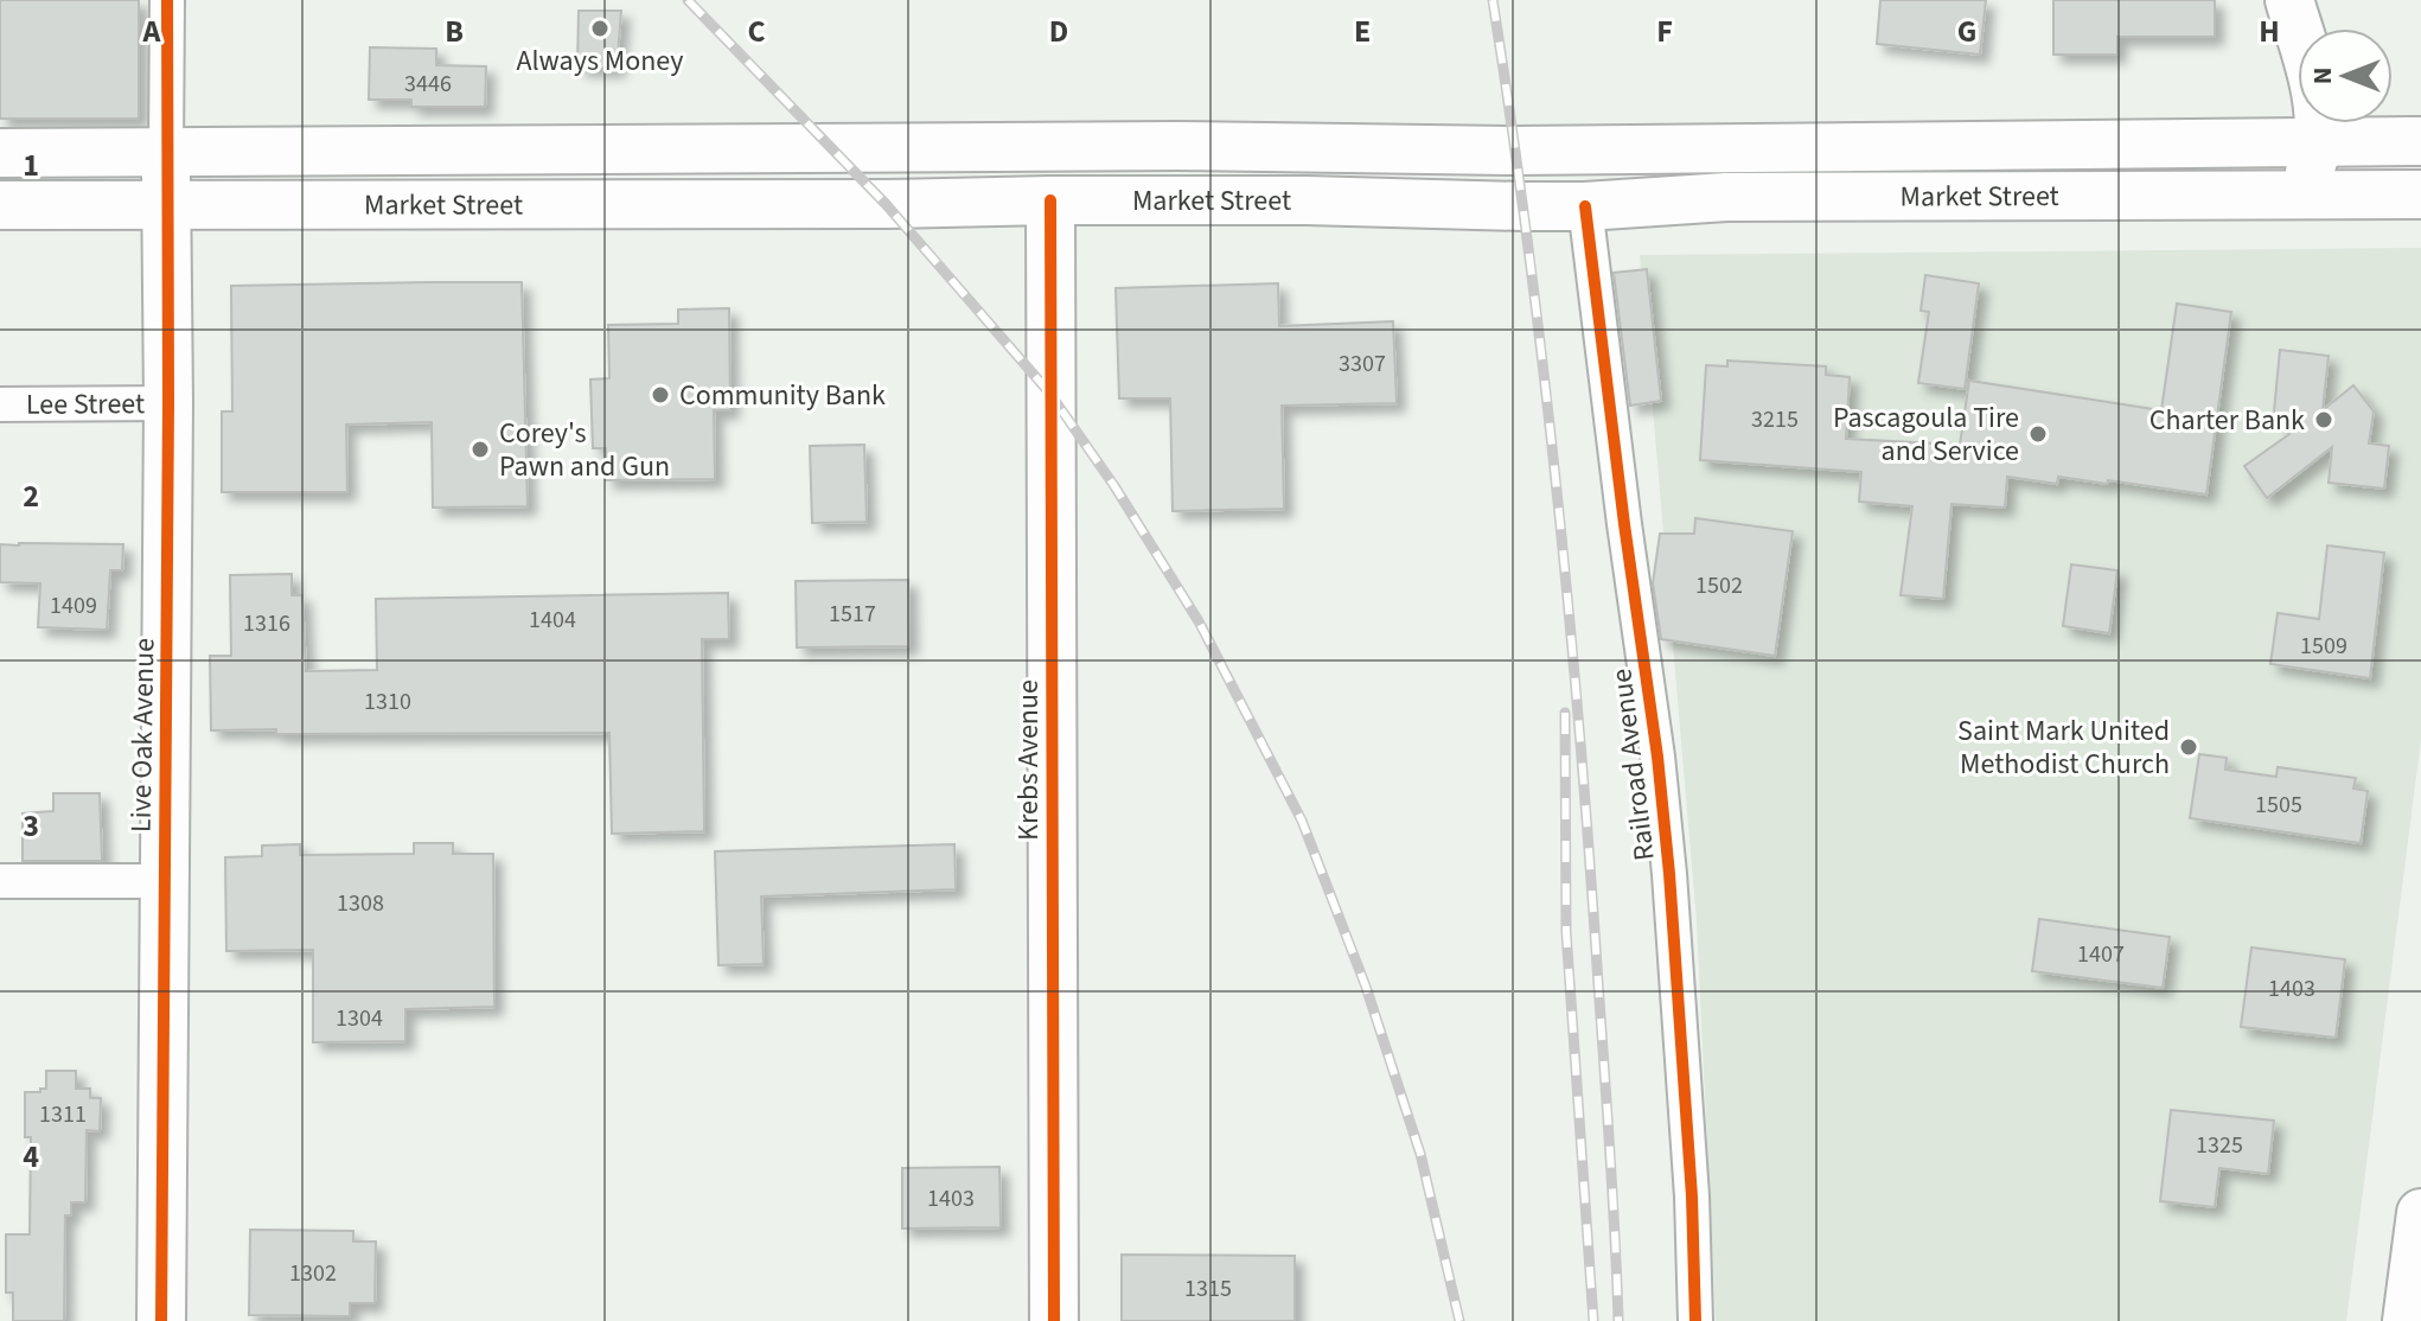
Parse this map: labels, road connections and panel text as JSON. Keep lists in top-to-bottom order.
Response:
{
  "streets": {
    "main road": ["Market Street", "Live Oak Avenue", "Krebs Avenue"],
    "street": ["Lee Street", "Railroad Avenue"]
  },
  "crossings": [
    ["Market Street", "Live Oak Avenue"],
    ["Market Street", "Krebs Avenue"],
    ["Market Street", "Railroad Avenue"],
    ["Lee Street", "Live Oak Avenue"]
  ],
  "places": [
    "Always Money",
    "Community Bank",
    "Charter Bank",
    "Pascagoula Tire and Service",
    "Corey's Pawn and Gun",
    "Saint Mark United Methodist Church"
  ],
  "house_numbers": [
    "3446",
    "3307",
    "3215",
    "1502",
    "1409",
    "1517",
    "1404",
    "1316",
    "1509",
    "1310",
    "1505",
    "1308",
    "1407",
    "1403",
    "1304",
    "1311",
    "1325",
    "1403",
    "1302",
    "1315"
  ],
  "north": "left",
  "grid": {
    "columns": [
      "A",
      "B",
      "C",
      "D",
      "E",
      "F",
      "G",
      "H"
    ],
    "rows": [
      "1",
      "2",
      "3",
      "4"
    ]
  }
}
